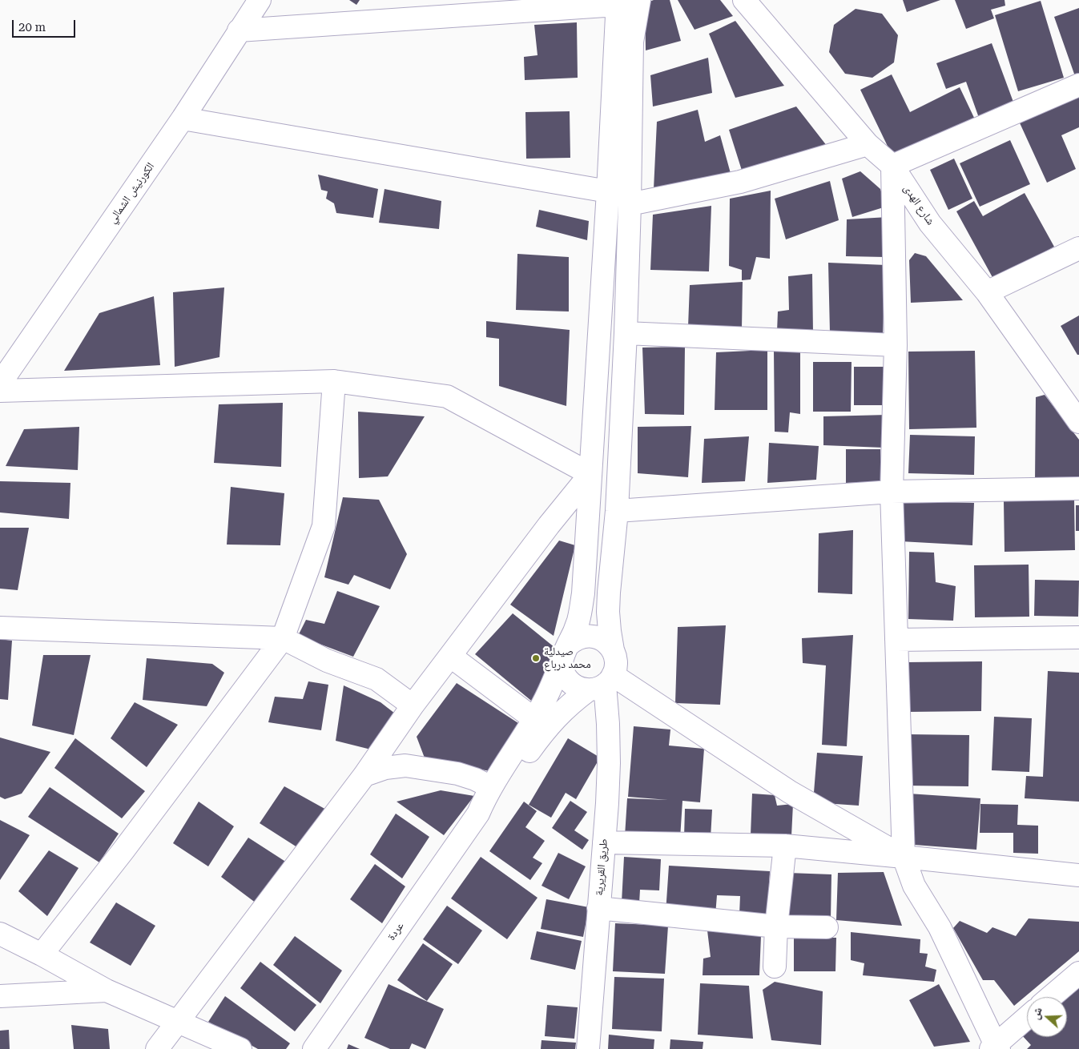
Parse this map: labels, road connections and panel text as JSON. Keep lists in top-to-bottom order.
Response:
{
  "streets": {
    "street": [
      "الكورنيش الشمالي",
      "شارع الهدى",
      "طريق القريرية",
      "عردة"
    ]
  },
  "places": ["صيدلية محمد درباع"],
  "scale_bar": "20 m",
  "north": "left"
}
